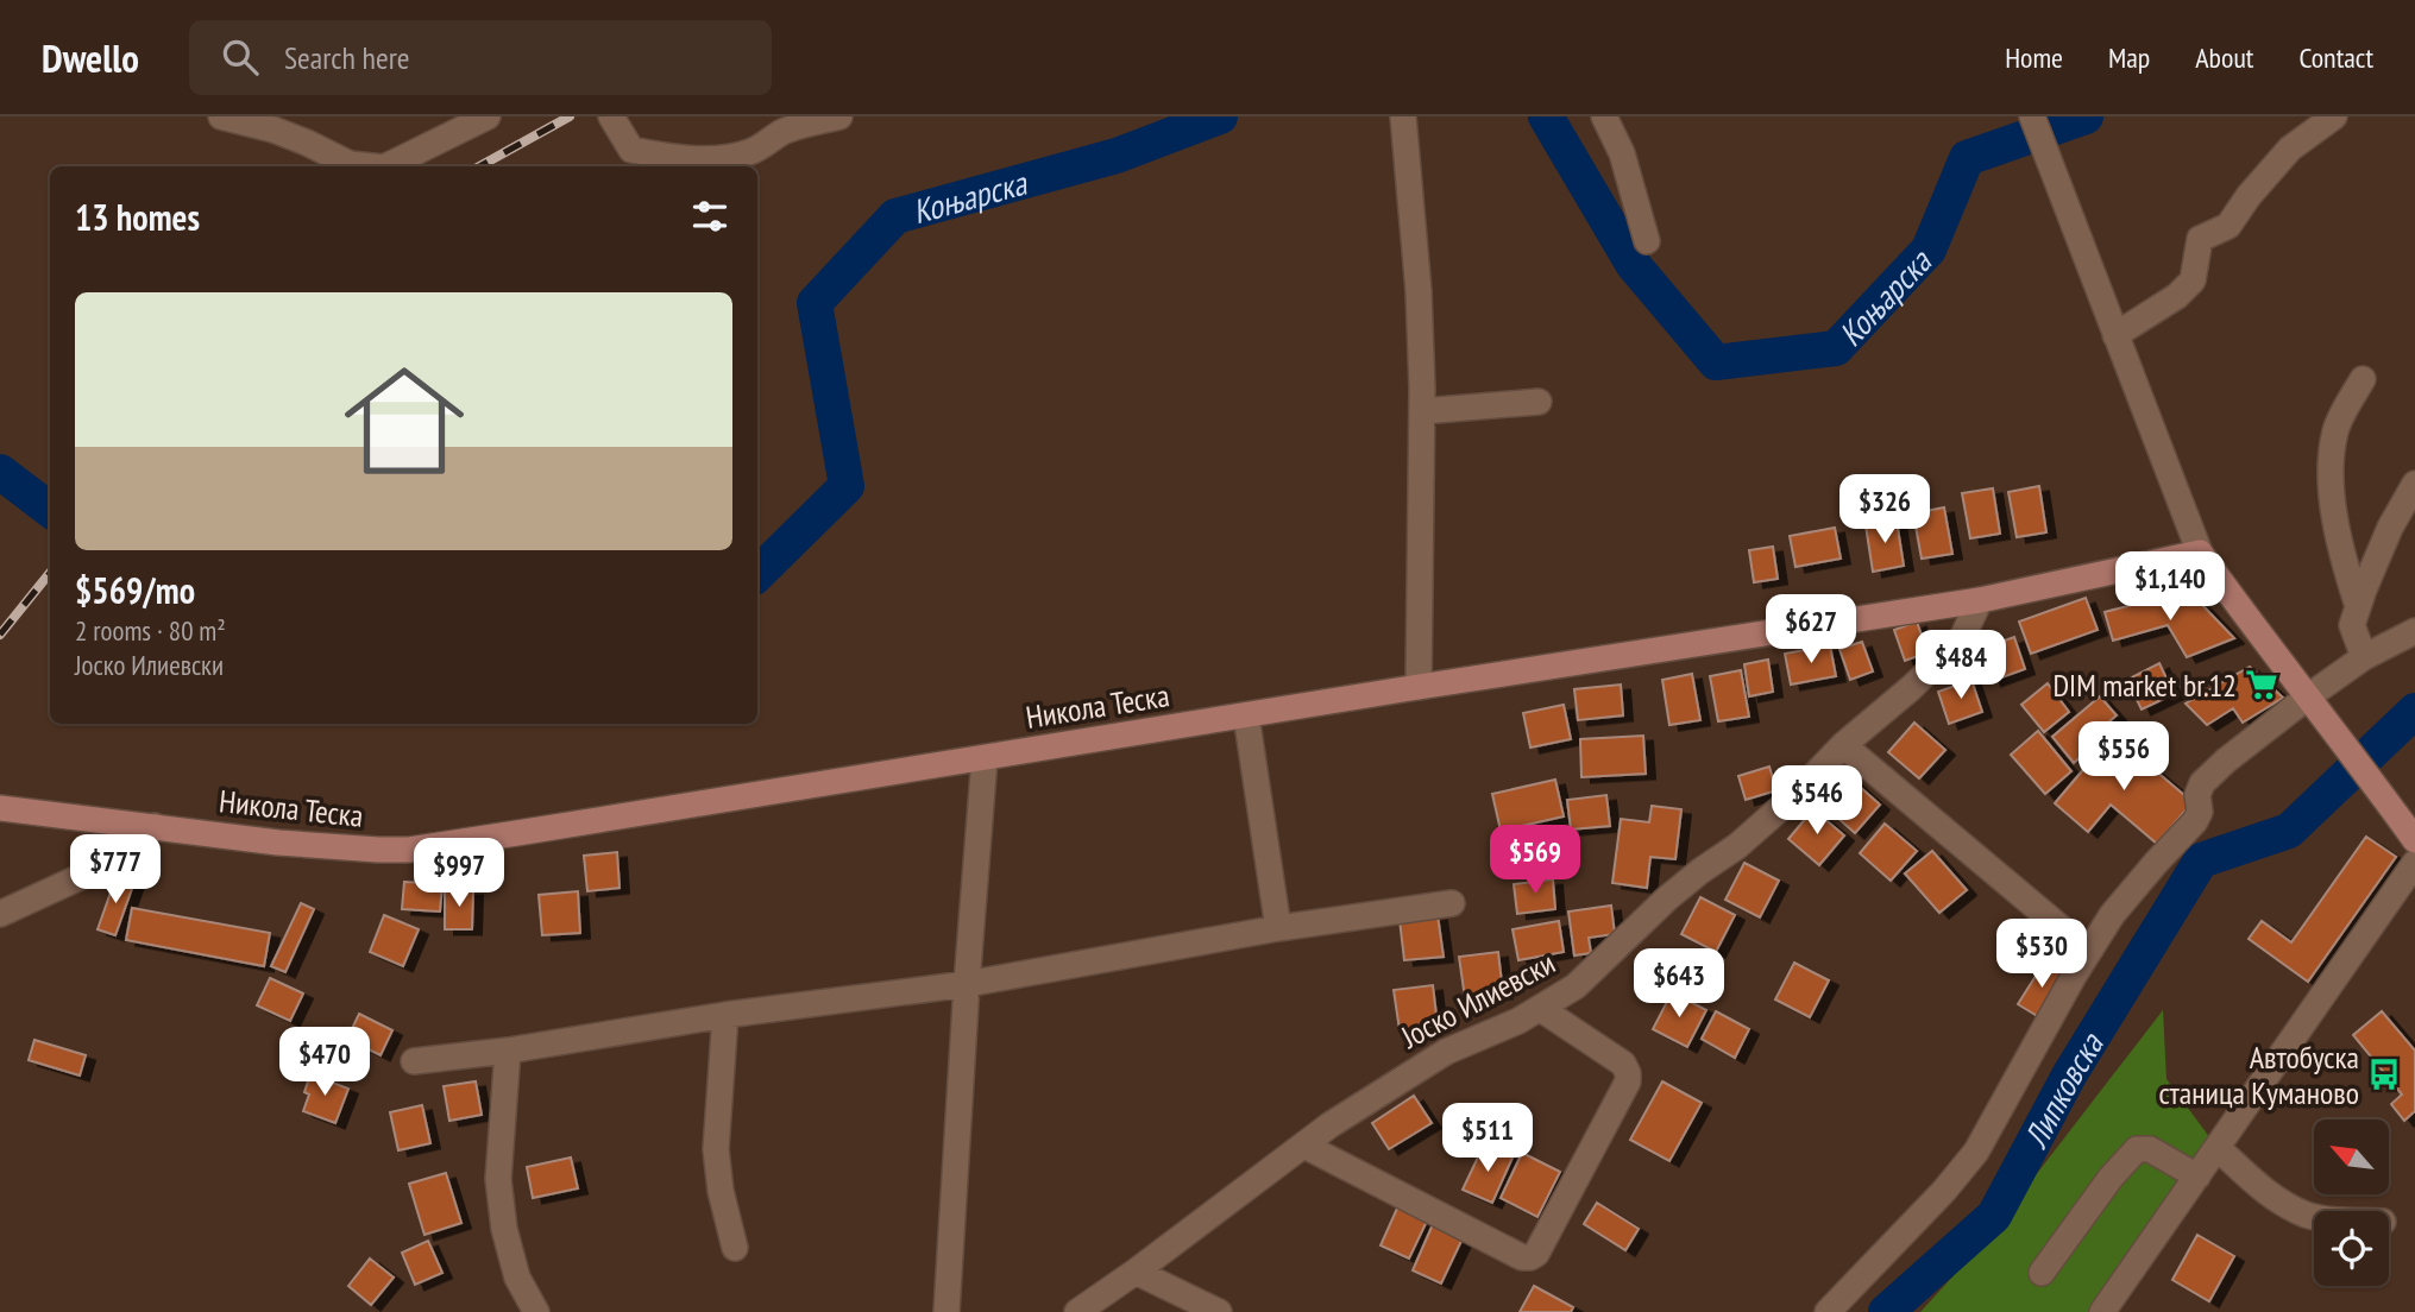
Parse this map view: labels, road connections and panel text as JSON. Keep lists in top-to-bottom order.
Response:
{
  "streets": {
    "main road": ["Никола Теска"],
    "street": ["Јоско Илиевски"]
  },
  "crossings": [
    ["Никола Теска", "Јоско Илиевски"]
  ],
  "water": ["Коњарска", "Липковска"],
  "places": {
    "supermarket": ["DIM market br.12"],
    "bus stop": ["Автобуска станица Куманово"]
  },
  "north": "top left",
  "page": {
    "header": "Dwello",
    "search": "Search here",
    "nav": [
      "Home",
      "Map",
      "About",
      "Contact"
    ],
    "heading": "13 homes",
    "list": [
      {
        "name": "$569/mo",
        "note": "2 rooms · 80 m² · Јоско Илиевски"
      }
    ],
    "price": [
      "$326",
      "$1,140",
      "$627",
      "$484",
      "$556",
      "$546",
      "$569",
      "$777",
      "$997",
      "$530",
      "$643",
      "$470",
      "$511"
    ]
  }
}
